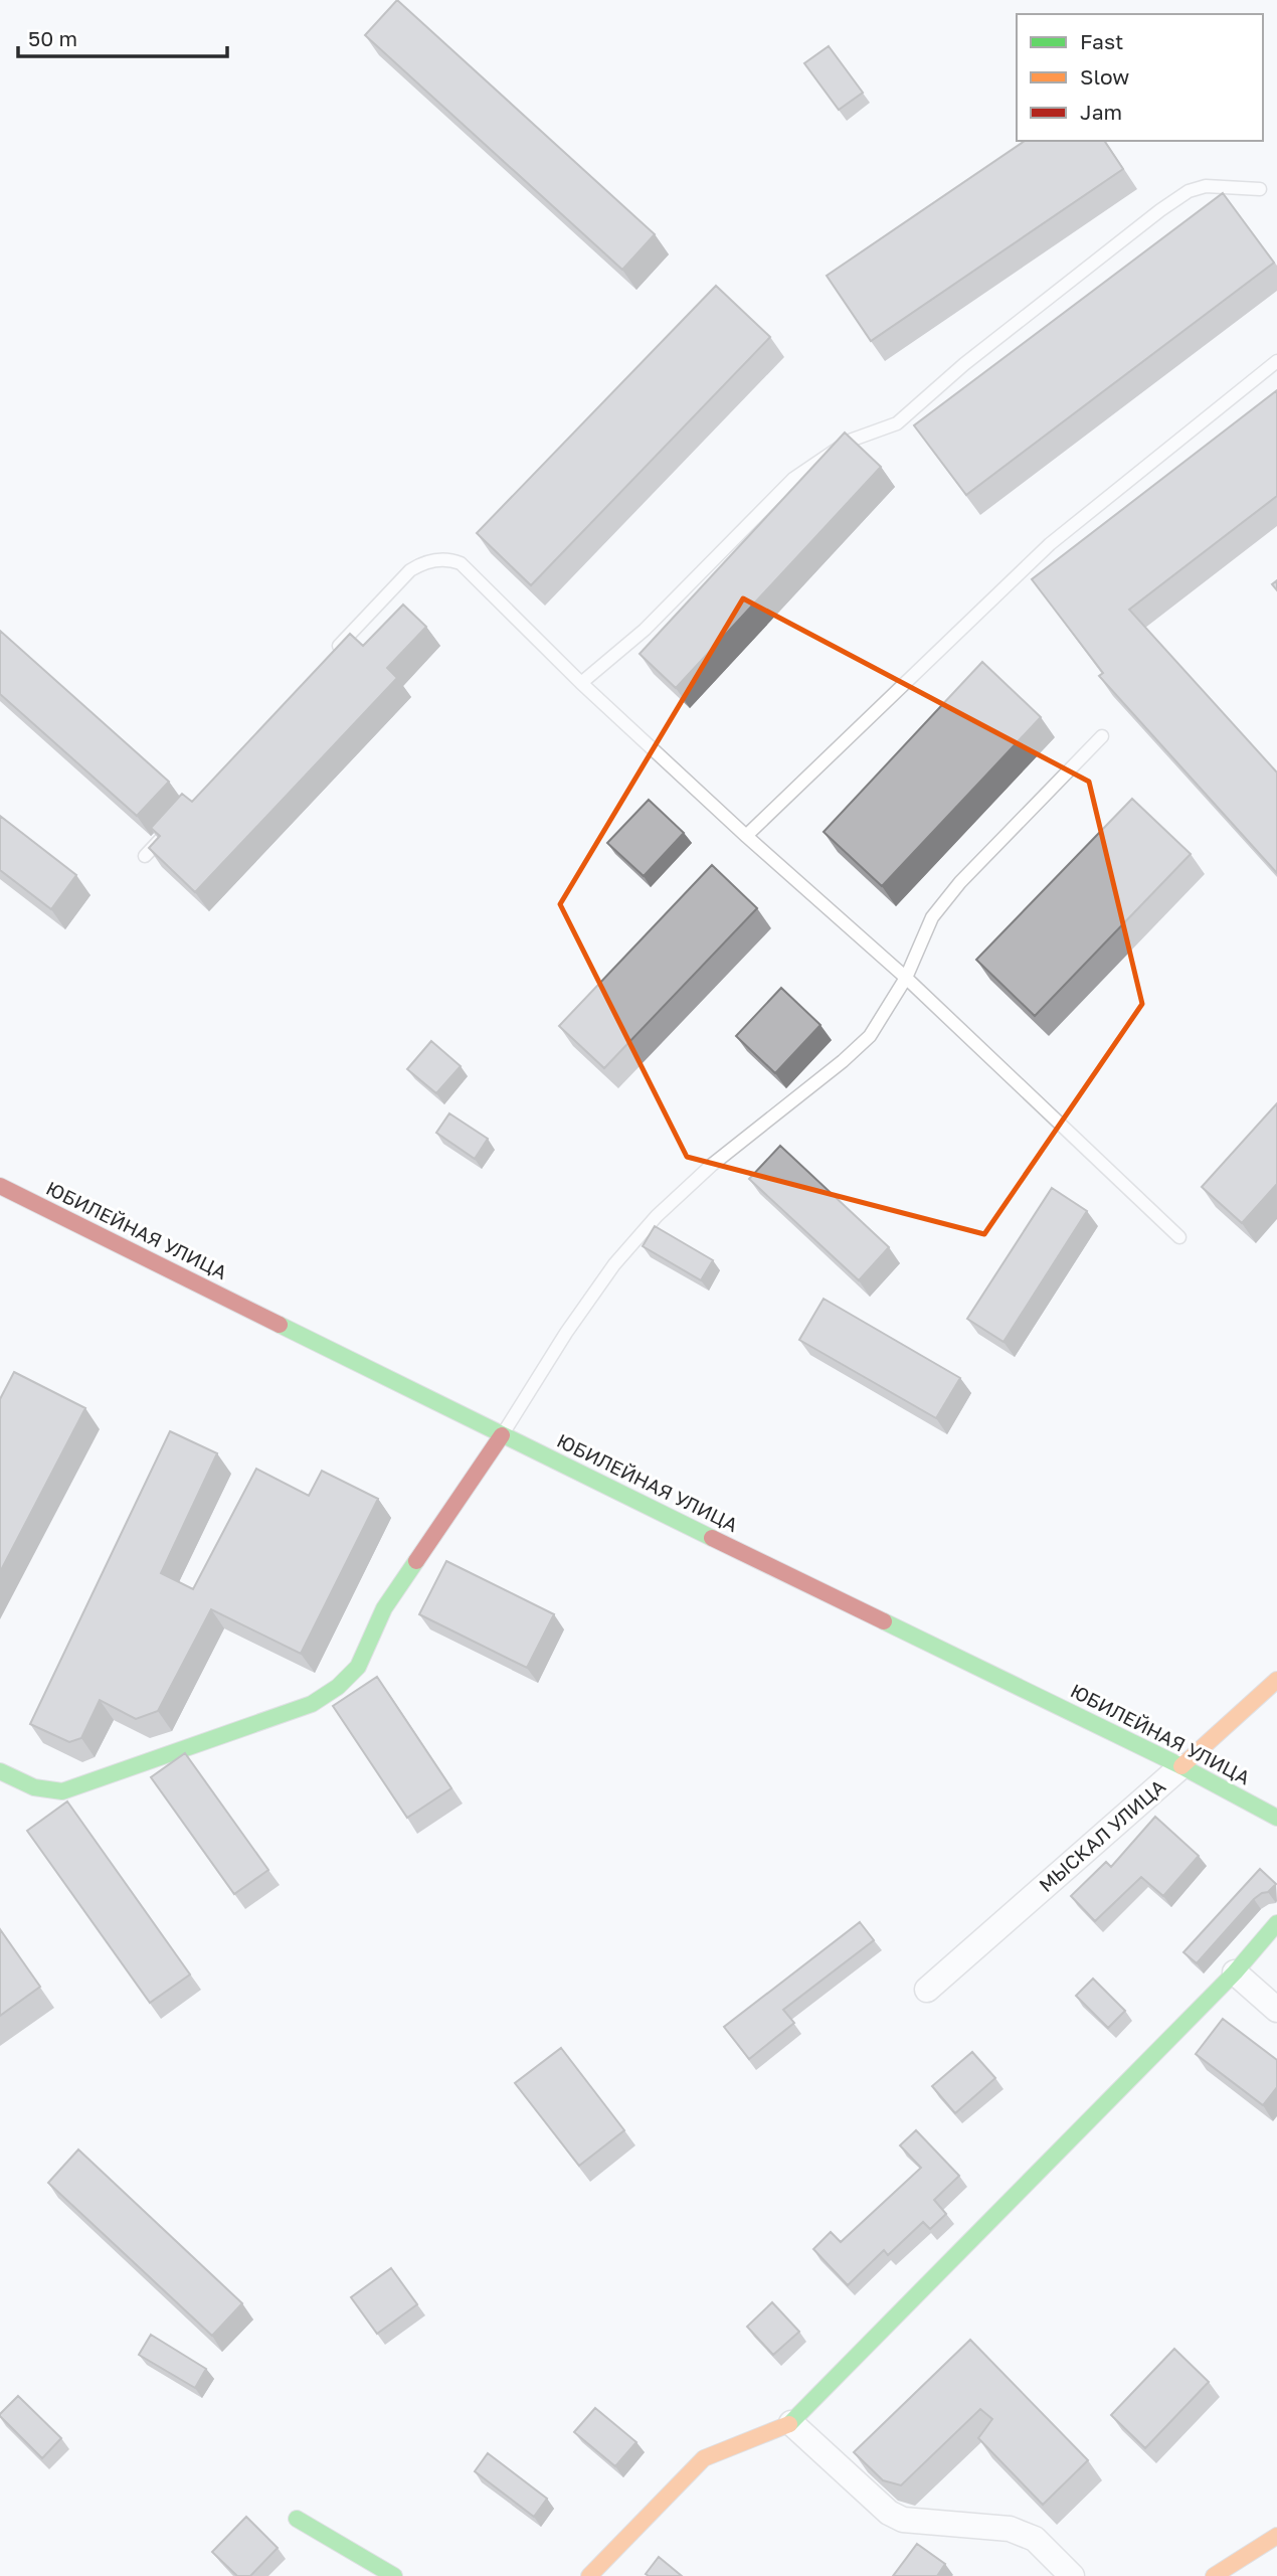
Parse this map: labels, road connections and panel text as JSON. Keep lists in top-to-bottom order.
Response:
{
  "streets": {
    "street": ["ЮБИЛЕЙНАЯ УЛИЦА", "МЫСКАЛ УЛИЦА"]
  },
  "crossings": [
    ["ЮБИЛЕЙНАЯ УЛИЦА", "МЫСКАЛ УЛИЦА"]
  ],
  "legend": ["Fast", "Slow", "Jam"],
  "scale_bar": "50 m"
}
